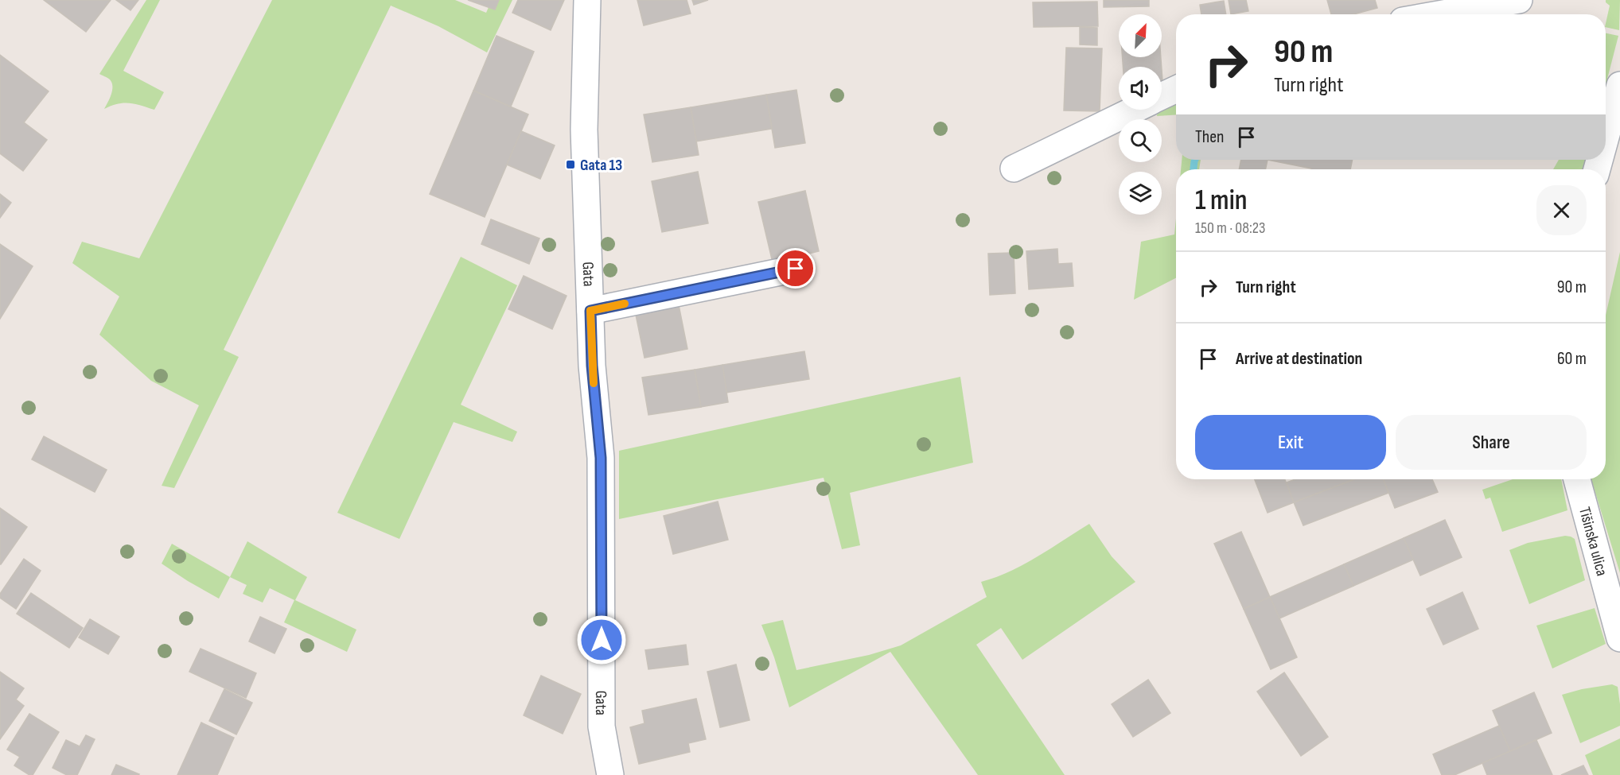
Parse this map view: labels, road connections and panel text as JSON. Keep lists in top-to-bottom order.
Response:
{
  "streets": {
    "street": ["Gata", "Tišinska ulica"]
  },
  "places": {
    "transit": ["Gata 13"]
  },
  "north": "top right",
  "page": {
    "turn": ["90 m", "Turn right"],
    "then": "Then",
    "heading": ["1 min", "150 m · 08:23"],
    "list": [
      {
        "name": "Turn right",
        "value": "90 m"
      },
      {
        "name": "Arrive at destination",
        "value": "60 m"
      }
    ],
    "buttons": ["Exit", "Share"]
  }
}
